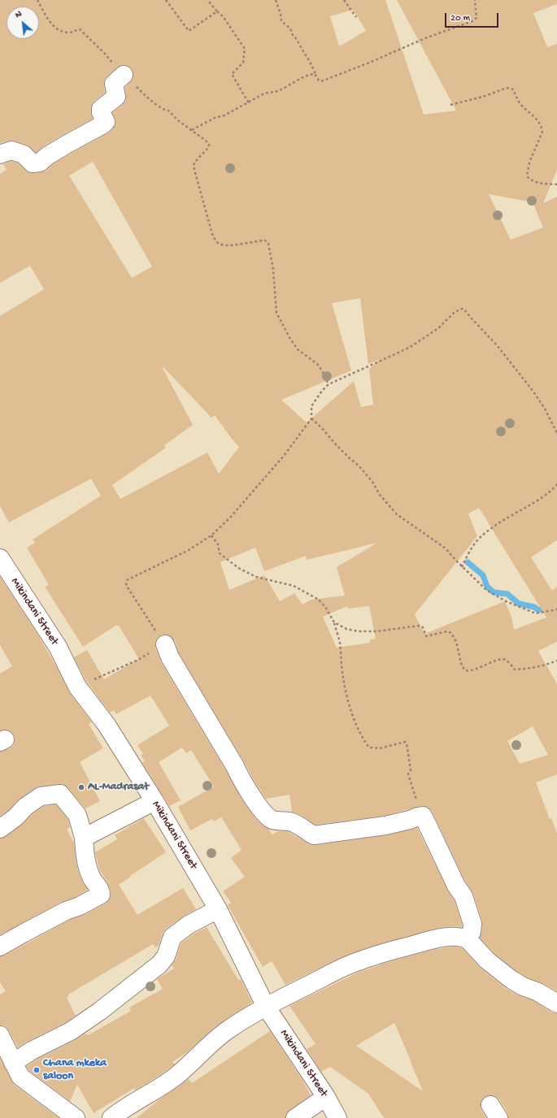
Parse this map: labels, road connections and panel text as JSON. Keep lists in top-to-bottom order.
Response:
{
  "streets": {
    "street": ["Mikindani Street"]
  },
  "places": ["AL-Madrasat", "Chana mkeka saloon"],
  "scale_bar": "20 m",
  "north": "top left"
}
